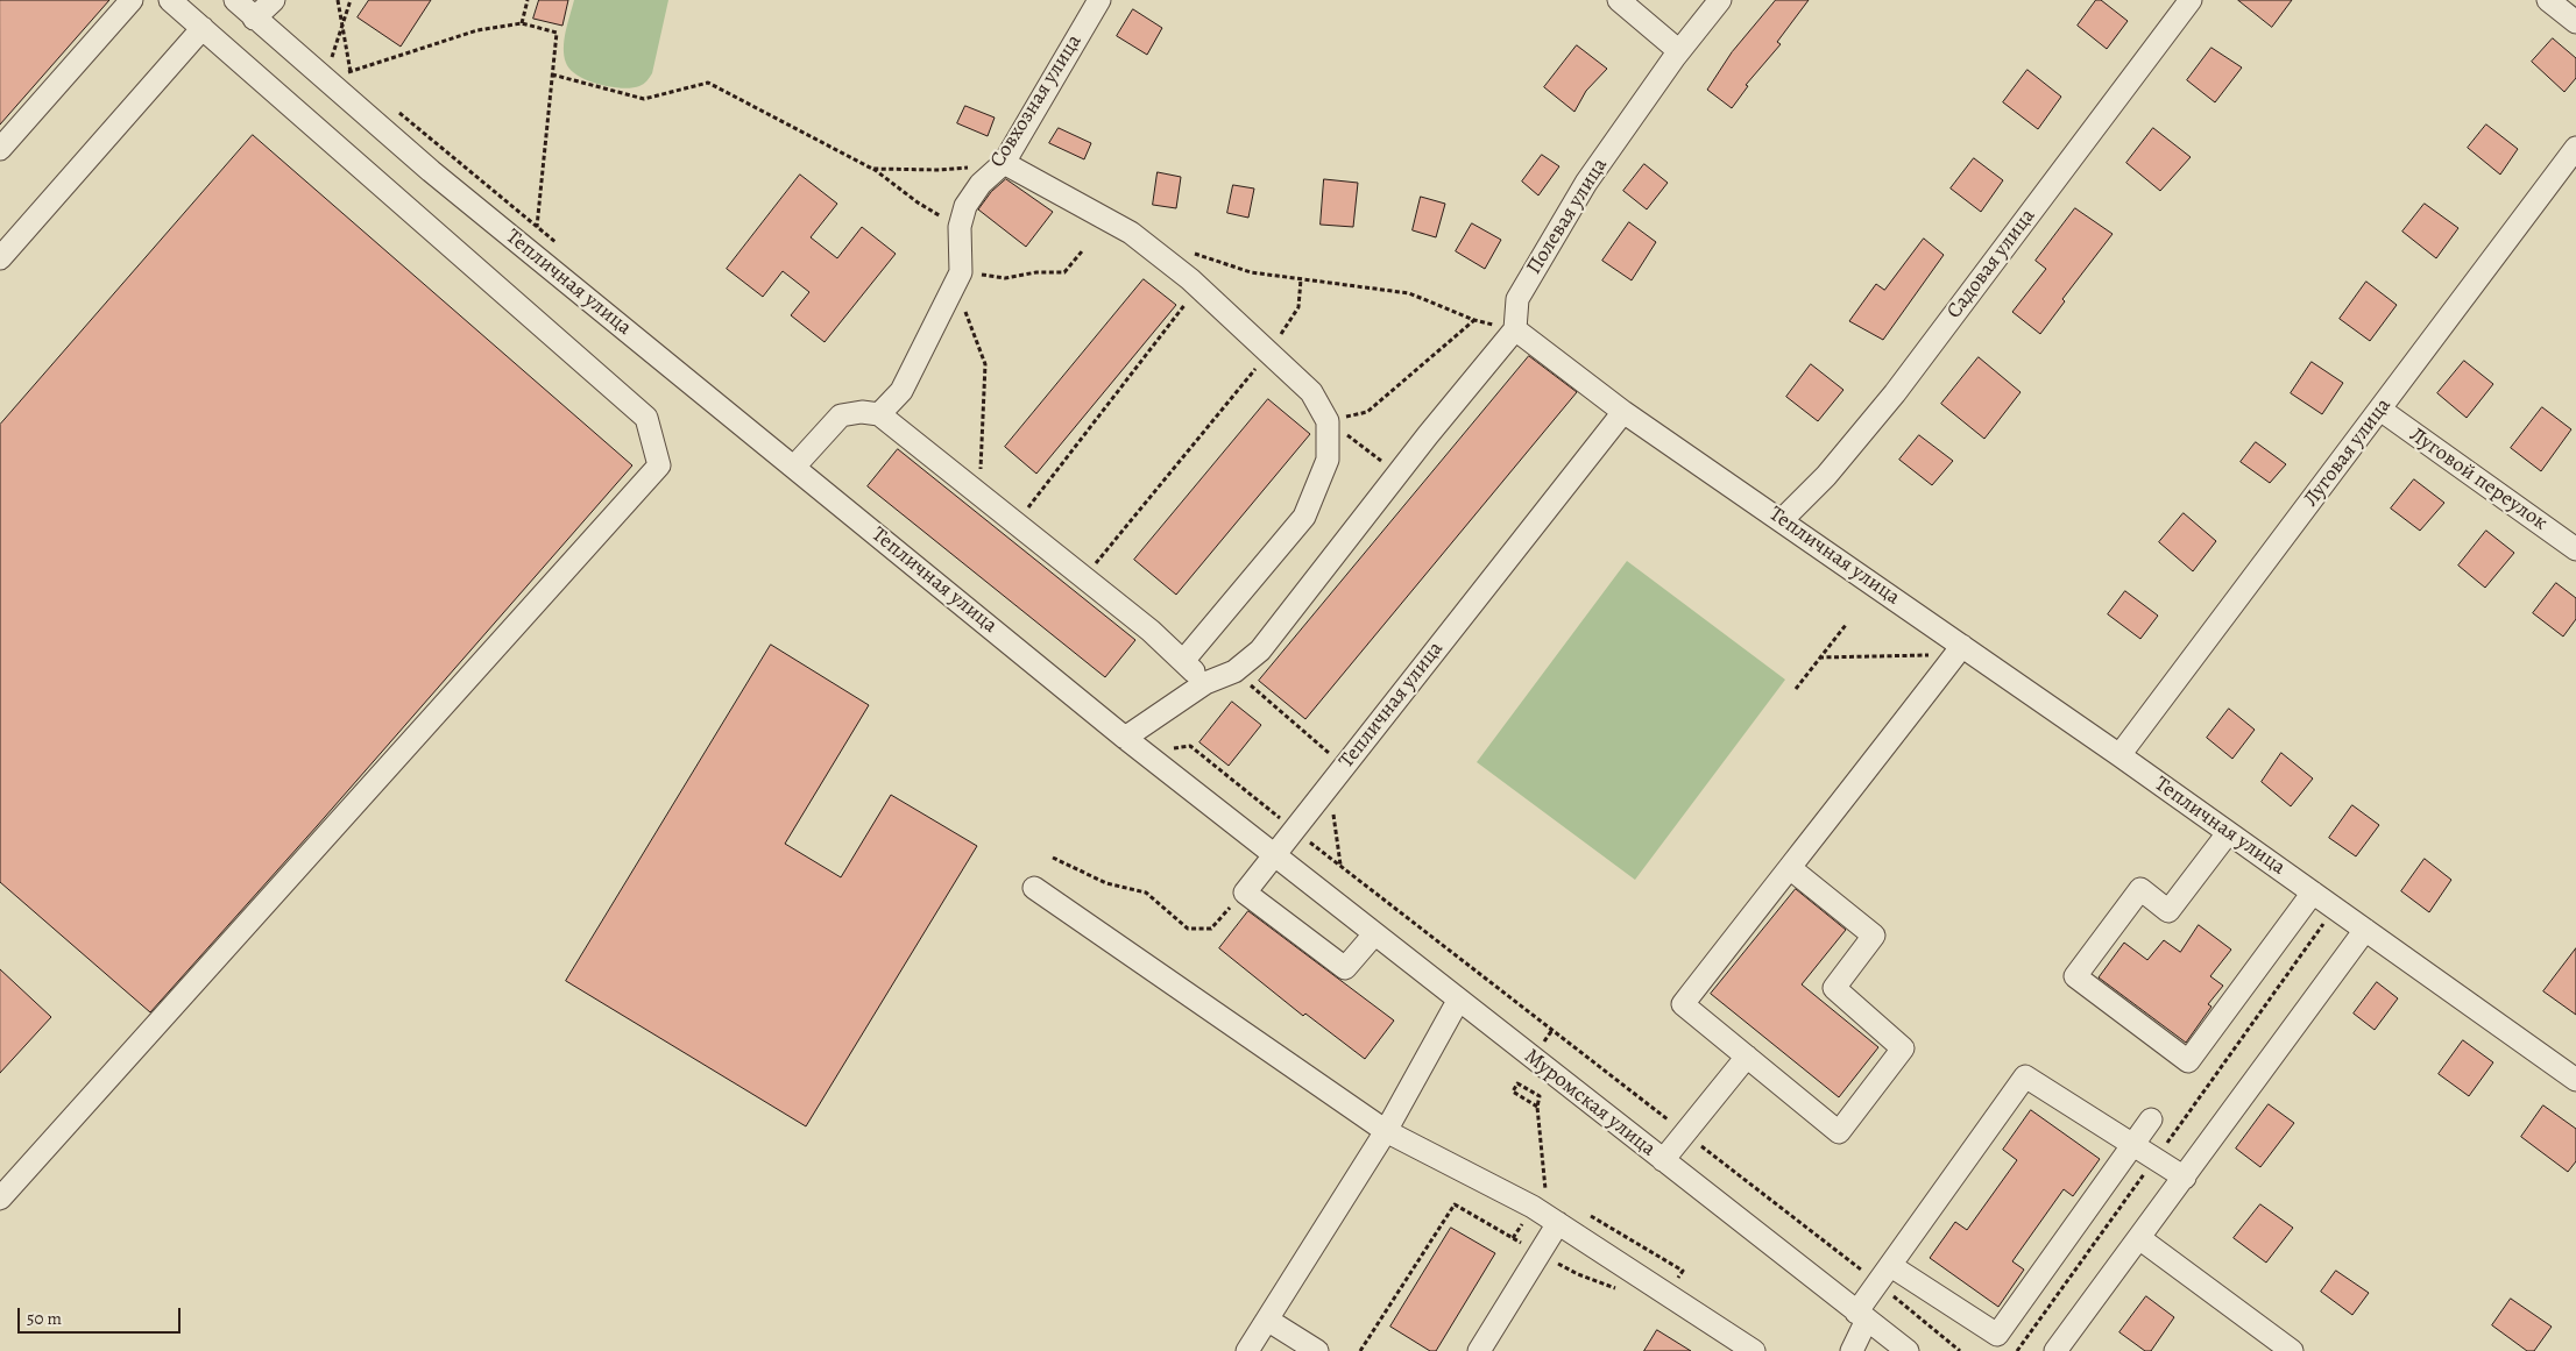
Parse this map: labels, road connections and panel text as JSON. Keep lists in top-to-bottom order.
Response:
{
  "streets": {
    "street": [
      "Совхозная улица",
      "Полевая улица",
      "Садовая улица",
      "Тепличная улица",
      "Луговая улица",
      "Луговой переулок",
      "Муромская улица"
    ]
  },
  "crossings": [
    ["Садовая улица", "Тепличная улица"],
    ["Тепличная улица", "Луговая улица"],
    ["Тепличная улица", "Муромская улица"],
    ["Луговая улица", "Луговой переулок"]
  ],
  "scale_bar": "50 m"
}
